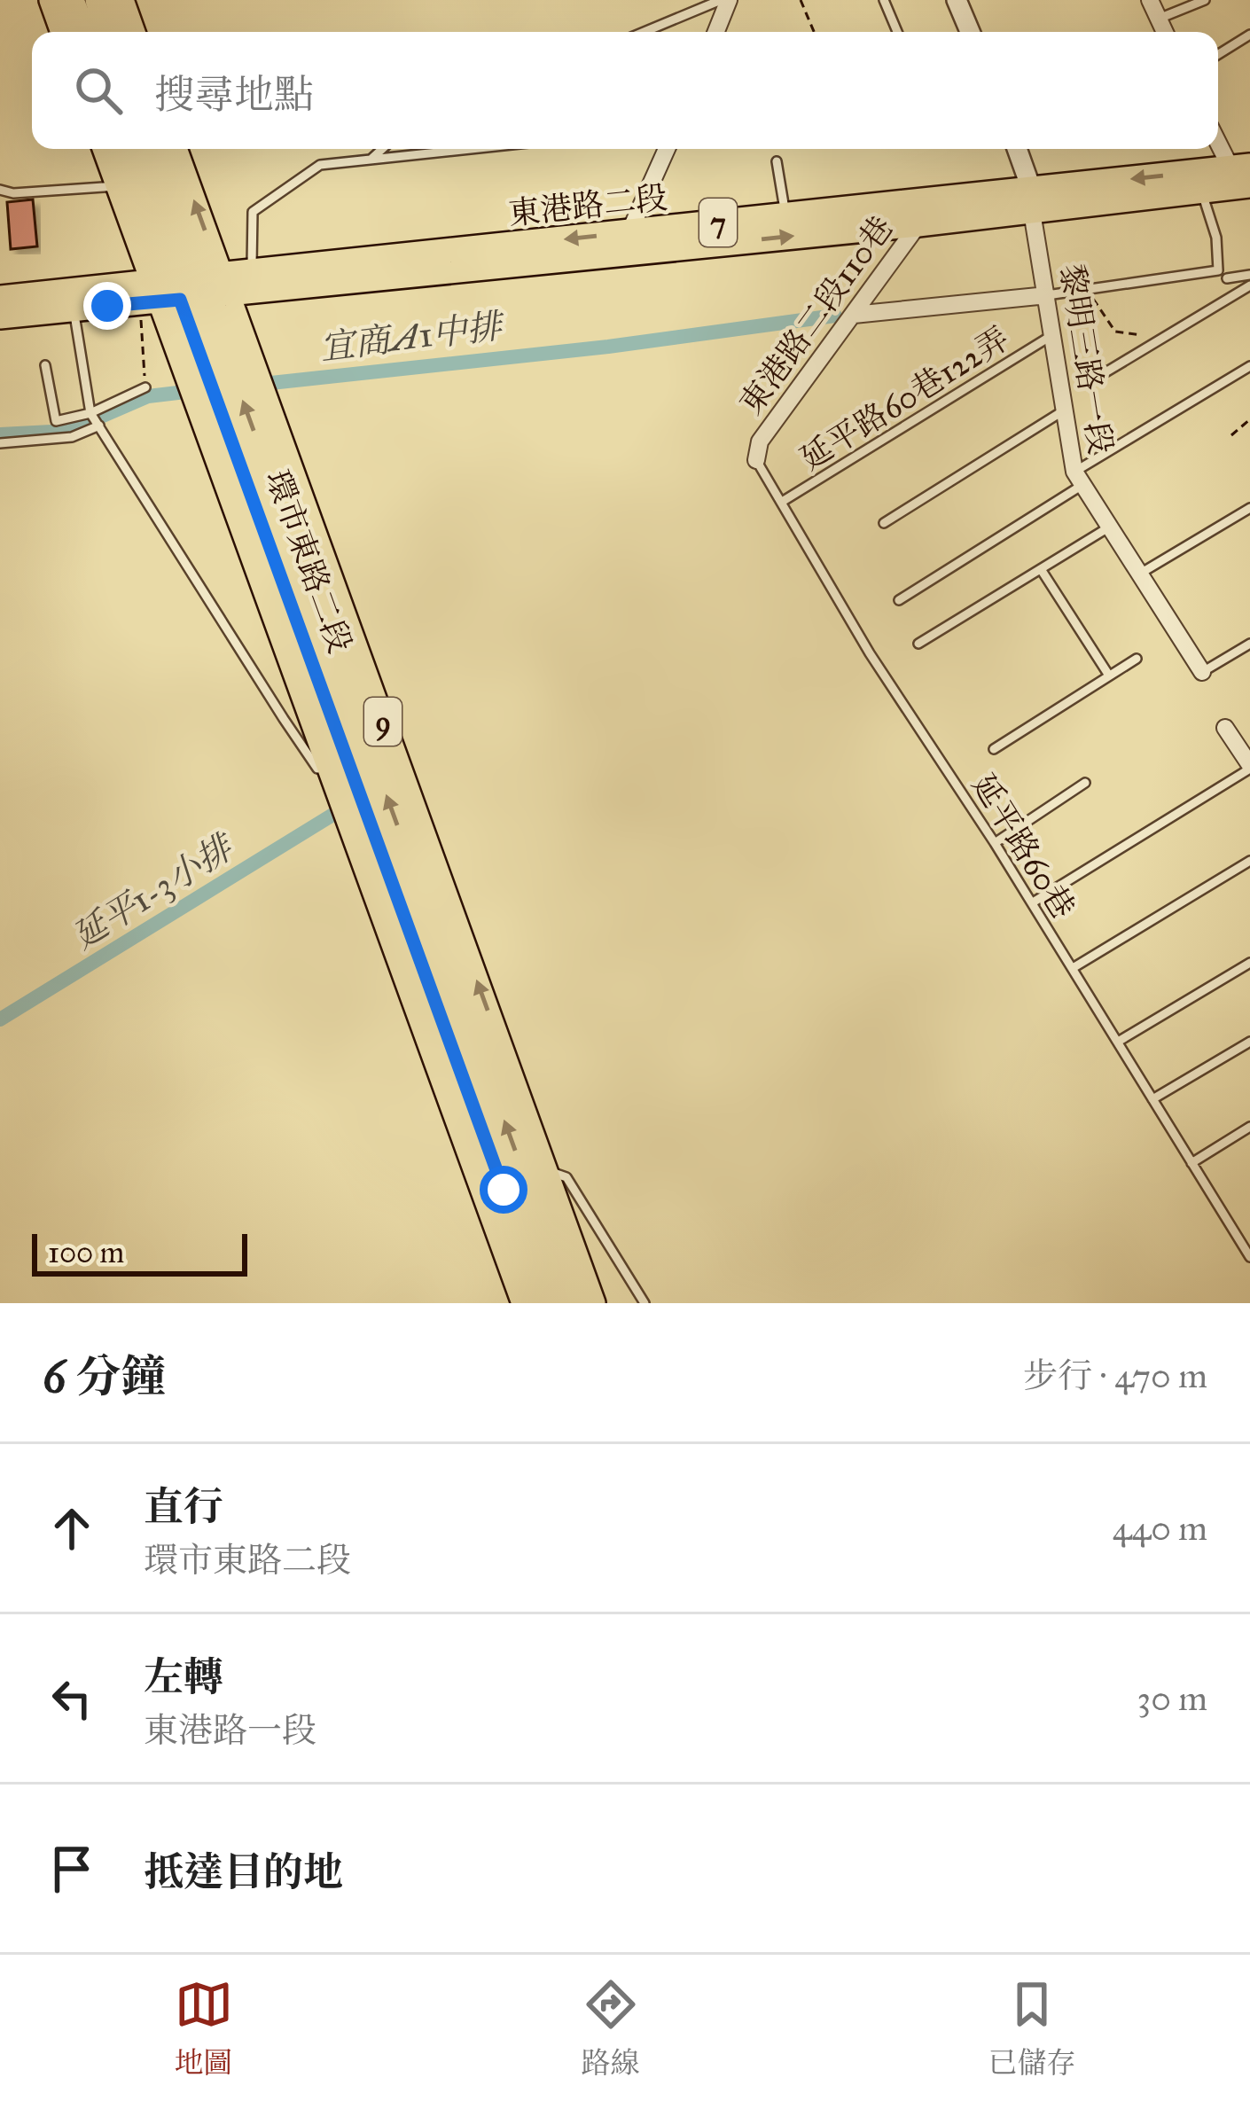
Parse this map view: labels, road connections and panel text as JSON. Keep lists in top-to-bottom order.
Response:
{
  "streets": {
    "main road": [
      "東港路二段",
      "7",
      "環市東路二段",
      "9"
    ],
    "street": ["東港路二段110巷", "黎明三路一段"],
    "lane": ["延平路60巷122弄", "延平路60巷"]
  },
  "crossings": [
    ["東港路二段", "7"],
    ["東港路二段", "東港路二段110巷"],
    ["東港路二段", "黎明三路一段"],
    ["東港路二段", "環市東路二段"],
    ["7", "環市東路二段"],
    ["東港路二段110巷", "延平路60巷"],
    ["黎明三路一段", "延平路60巷122弄"],
    ["延平路60巷122弄", "延平路60巷"]
  ],
  "water": ["宜商A1中排", "延平1-3小排"],
  "scale_bar": "100 m",
  "page": {
    "search": "搜尋地點",
    "scale": "100 m",
    "heading": ["6 分鐘", "步行 · 470 m"],
    "list": [
      ["直行", "環市東路二段", "440 m"],
      ["左轉", "東港路一段", "30 m"],
      "抵達目的地"
    ],
    "nav": ["地圖", "路線", "已儲存"]
  }
}
